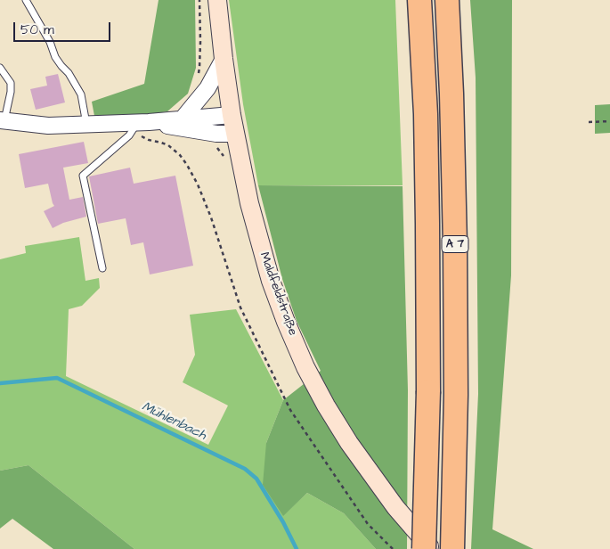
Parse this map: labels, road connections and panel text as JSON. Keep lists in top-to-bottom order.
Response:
{
  "streets": {
    "highway": ["A 7"],
    "main road": ["Maldfeldstraße"]
  },
  "water": ["Mühlenbach"],
  "scale_bar": "50 m"
}
